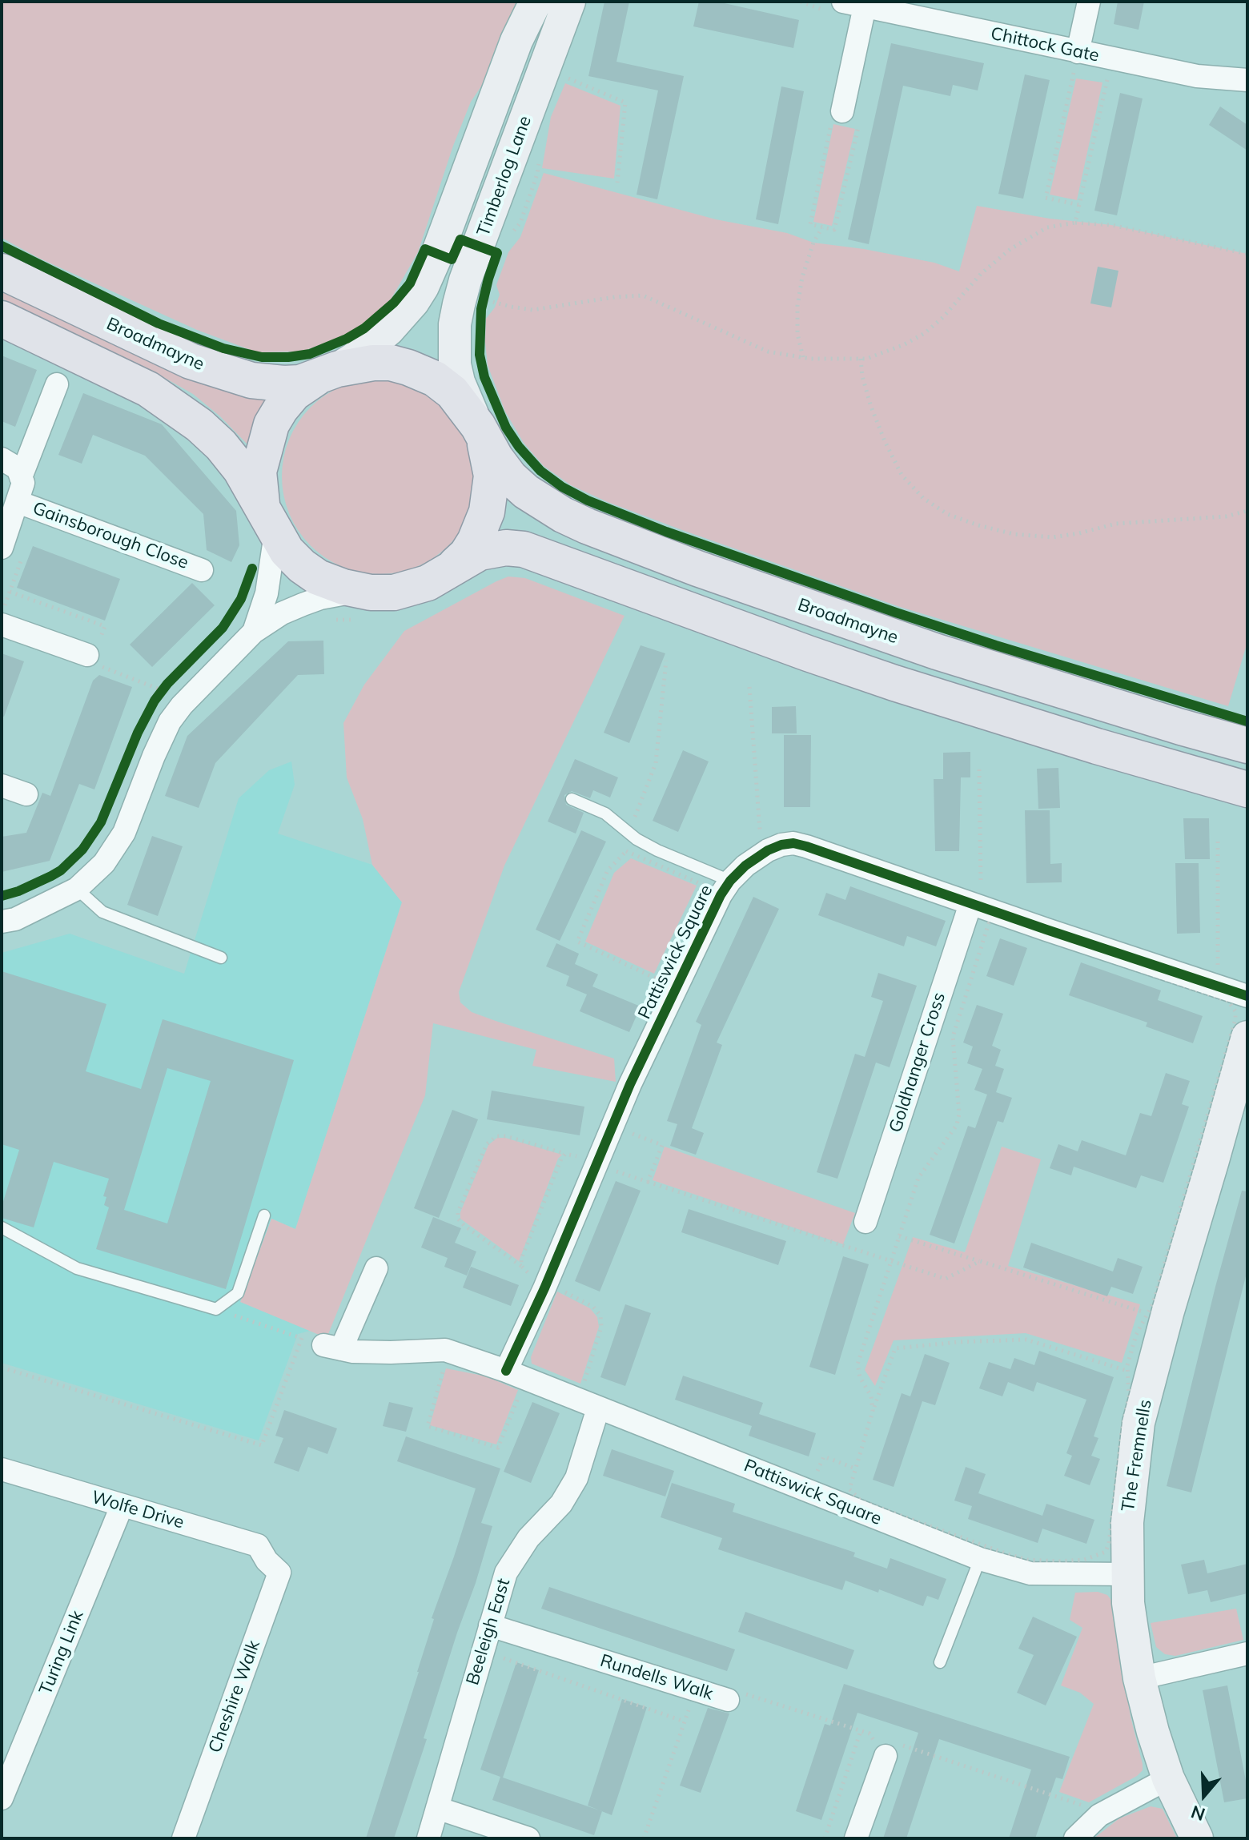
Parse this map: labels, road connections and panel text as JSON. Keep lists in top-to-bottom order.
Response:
{
  "streets": {
    "main road": ["Timberlog Lane", "Broadmayne", "The Fremnells"],
    "street": [
      "Chittock Gate",
      "Gainsborough Close",
      "Pattiswick Square",
      "Goldhanger Cross",
      "Wolfe Drive",
      "Beeleigh East",
      "Turing Link",
      "Rundells Walk",
      "Cheshire Walk"
    ]
  },
  "crossings": [
    ["Timberlog Lane", "Broadmayne"],
    ["Pattiswick Square", "Goldhanger Cross"],
    ["Pattiswick Square", "The Fremnells"],
    ["Pattiswick Square", "Beeleigh East"],
    ["Wolfe Drive", "Turing Link"],
    ["Wolfe Drive", "Cheshire Walk"],
    ["Beeleigh East", "Rundells Walk"]
  ],
  "north": "bottom"
}
